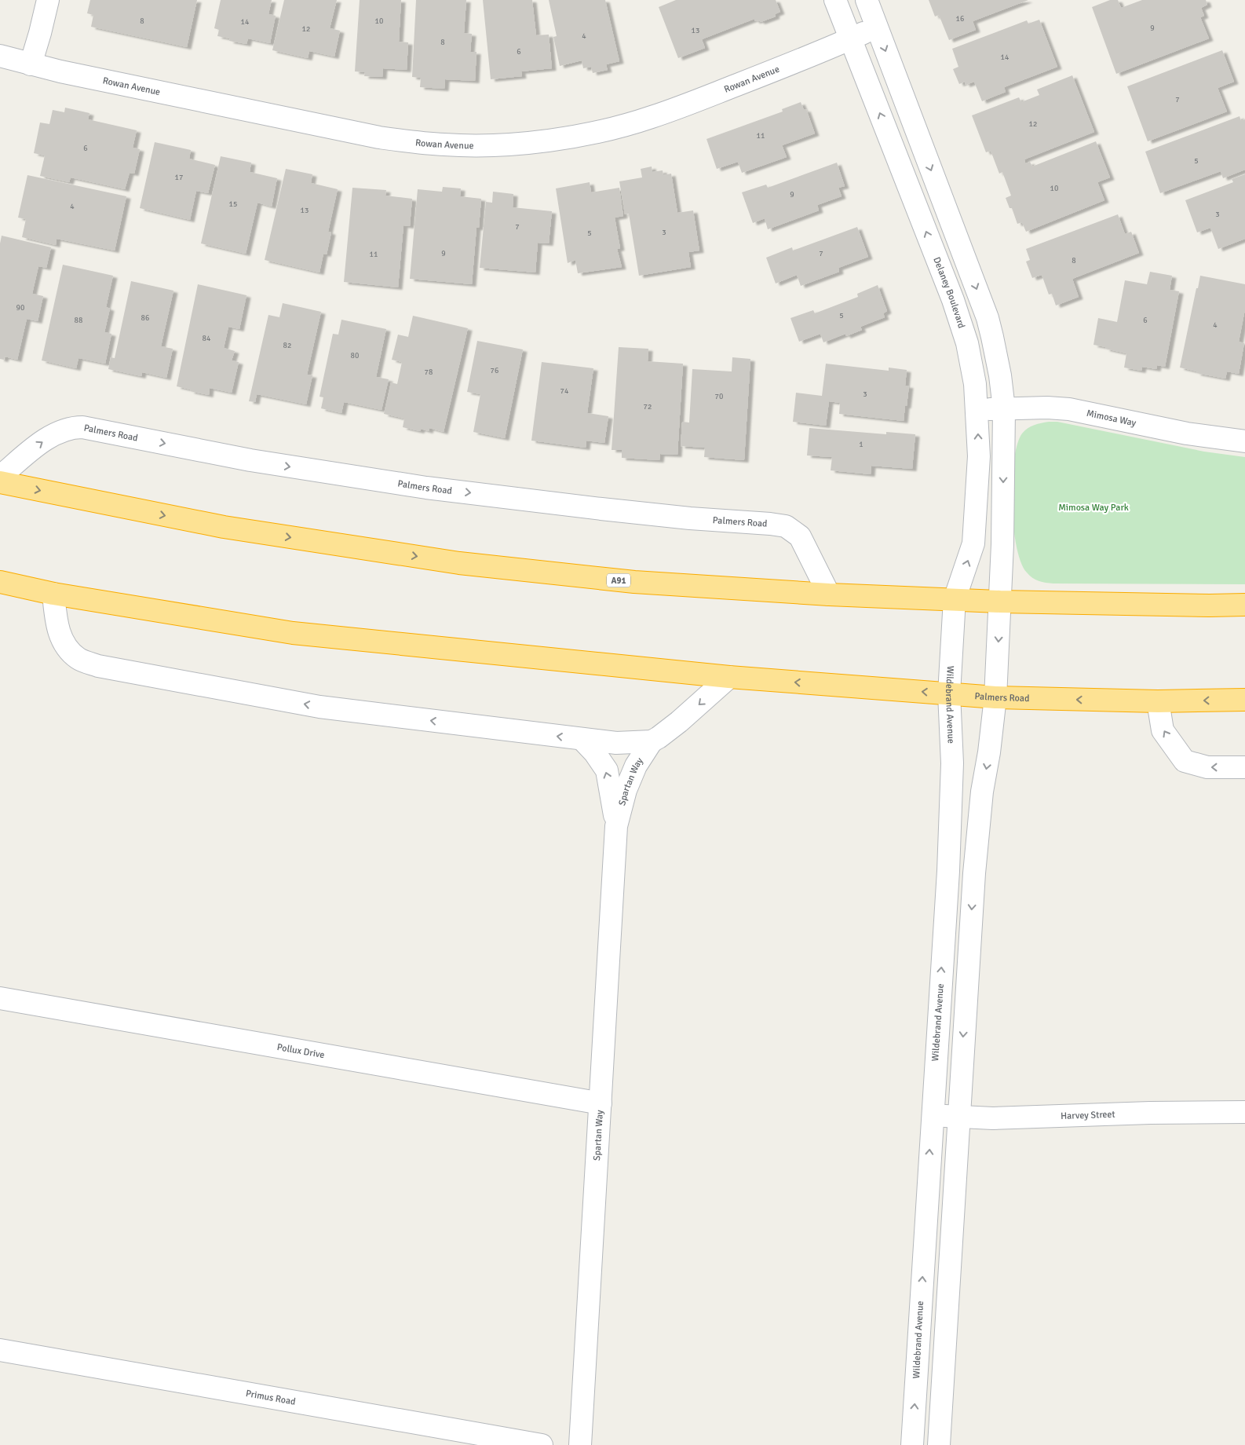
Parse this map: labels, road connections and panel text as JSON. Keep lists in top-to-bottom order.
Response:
{
  "streets": {
    "highway": ["Palmers Road", "A91"],
    "street": [
      "Rowan Avenue",
      "Delaney Boulevard",
      "Mimosa Way",
      "Wildebrand Avenue",
      "Spartan Way",
      "Pollux Drive",
      "Harvey Street",
      "Primus Road"
    ]
  },
  "crossings": [
    ["Rowan Avenue", "Delaney Boulevard"],
    ["Delaney Boulevard", "Mimosa Way"],
    ["Delaney Boulevard", "A91"],
    ["Delaney Boulevard", "Wildebrand Avenue"],
    ["Palmers Road", "A91"],
    ["Palmers Road", "Wildebrand Avenue"],
    ["A91", "Wildebrand Avenue"],
    ["Wildebrand Avenue", "Harvey Street"],
    ["Spartan Way", "Pollux Drive"]
  ],
  "parks": ["Mimosa Way Park"],
  "house_numbers": [
    "16",
    "8",
    "10",
    "14",
    "9",
    "12",
    "13",
    "4",
    "8",
    "6",
    "14",
    "7",
    "12",
    "11",
    "6",
    "5",
    "17",
    "10",
    "9",
    "15",
    "4",
    "13",
    "3",
    "7",
    "3",
    "5",
    "9",
    "7",
    "11",
    "8",
    "90",
    "5",
    "86",
    "88",
    "6",
    "4",
    "84",
    "82",
    "80",
    "76",
    "78",
    "74",
    "3",
    "70",
    "72",
    "1"
  ]
}
